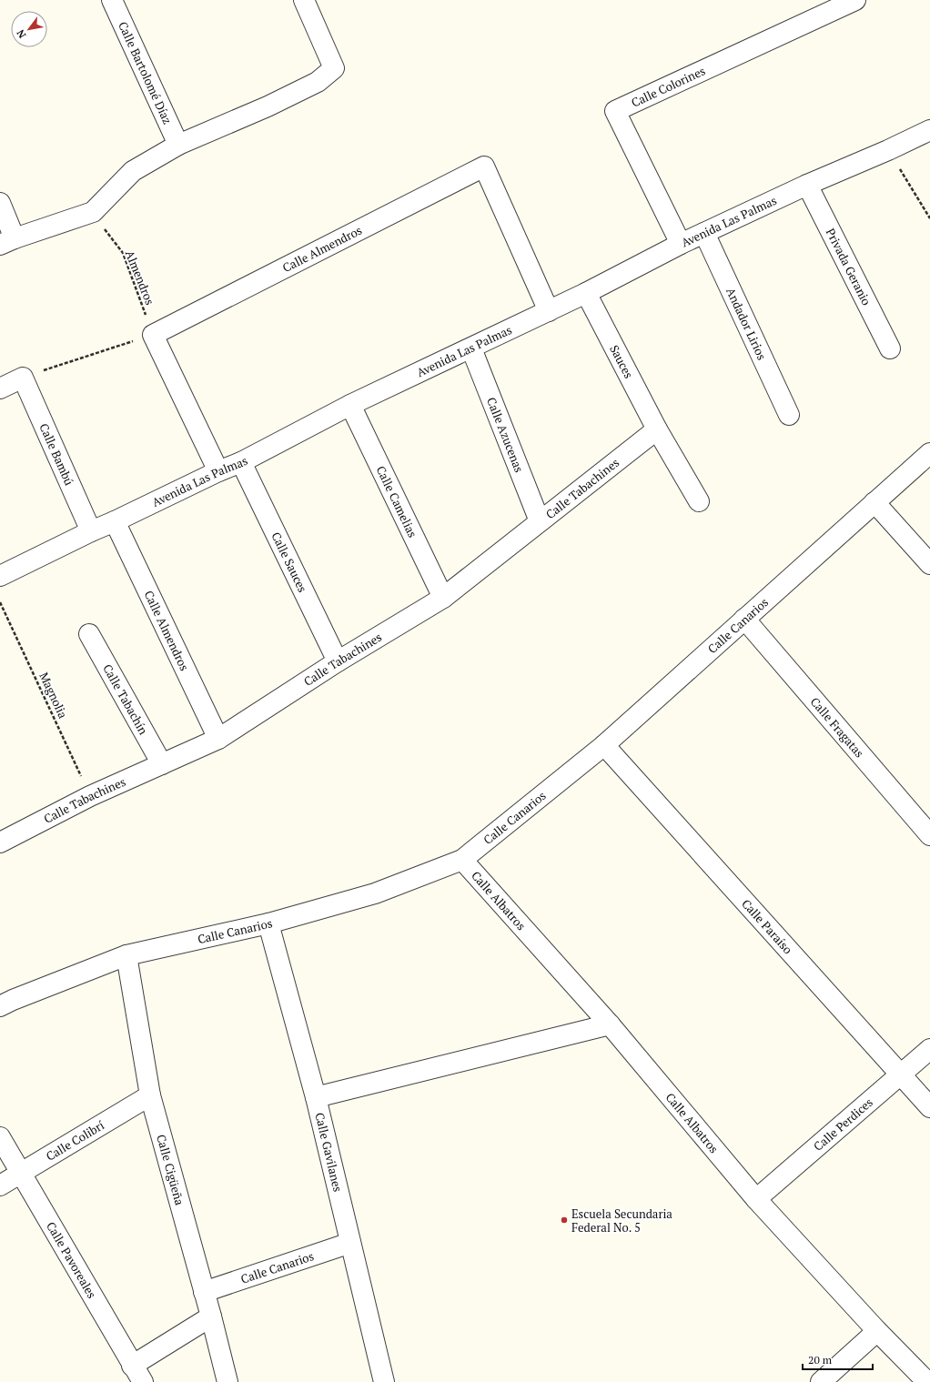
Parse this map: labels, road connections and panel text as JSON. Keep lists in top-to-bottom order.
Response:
{
  "streets": {
    "street": [
      "Calle Bartolomé Díaz",
      "Calle Colorines",
      "Avenida Las Palmas",
      "Calle Almendros",
      "Privada Geranio",
      "Andador Lirios",
      "Sauces",
      "Calle Azucenas",
      "Calle Bambú",
      "Calle Tabachines",
      "Calle Camelias",
      "Calle Sauces",
      "Calle Canarios",
      "Calle Tabachín",
      "Calle Fragatas",
      "Calle Albatros",
      "Calle Paraíso",
      "Calle Perdices",
      "Calle Colibrí",
      "Calle Gavilanes",
      "Calle Cigüeña",
      "Calle Pavoreales"
    ],
    "path": ["Almendros", "Magnolia"]
  },
  "crossings": [
    ["Calle Colorines", "Avenida Las Palmas"],
    ["Avenida Las Palmas", "Calle Almendros"],
    ["Avenida Las Palmas", "Privada Geranio"],
    ["Avenida Las Palmas", "Andador Lirios"],
    ["Avenida Las Palmas", "Sauces"],
    ["Avenida Las Palmas", "Calle Azucenas"],
    ["Avenida Las Palmas", "Calle Bambú"],
    ["Avenida Las Palmas", "Calle Camelias"],
    ["Avenida Las Palmas", "Calle Sauces"],
    ["Calle Almendros", "Almendros"],
    ["Calle Almendros", "Calle Tabachines"],
    ["Sauces", "Calle Tabachines"],
    ["Calle Azucenas", "Calle Tabachines"],
    ["Calle Tabachines", "Calle Camelias"],
    ["Calle Tabachines", "Calle Sauces"],
    ["Calle Tabachines", "Magnolia"],
    ["Calle Tabachines", "Calle Tabachín"],
    ["Calle Canarios", "Calle Fragatas"],
    ["Calle Canarios", "Calle Albatros"],
    ["Calle Canarios", "Calle Paraíso"],
    ["Calle Canarios", "Calle Gavilanes"],
    ["Calle Canarios", "Calle Cigüeña"],
    ["Calle Albatros", "Calle Perdices"],
    ["Calle Paraíso", "Calle Perdices"],
    ["Calle Colibrí", "Calle Cigüeña"],
    ["Calle Colibrí", "Calle Pavoreales"]
  ],
  "places": ["Escuela Secundaria Federal No. 5"],
  "scale_bar": "20 m",
  "north": "bottom left"
}
